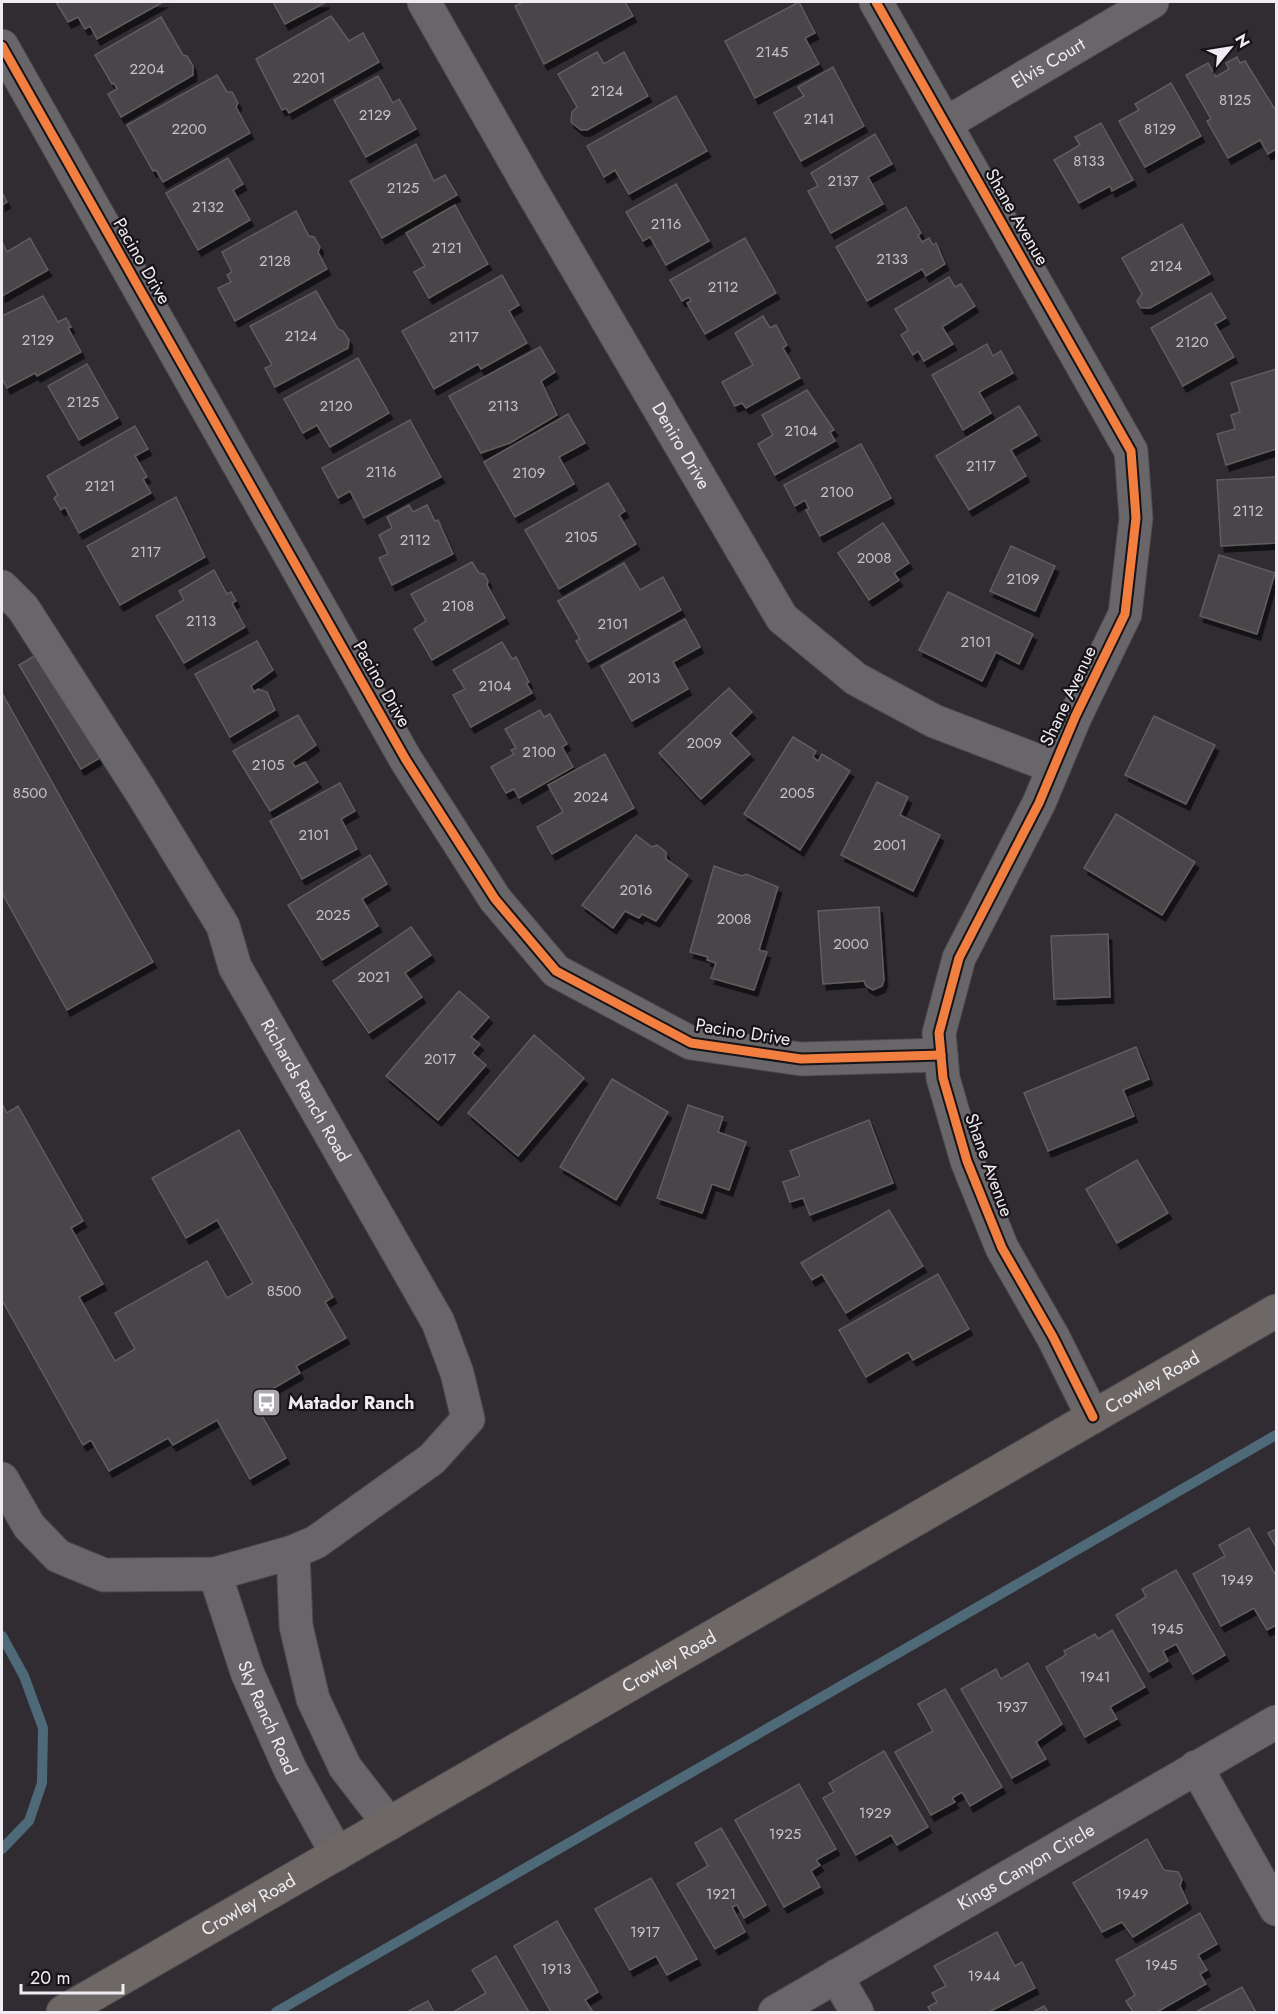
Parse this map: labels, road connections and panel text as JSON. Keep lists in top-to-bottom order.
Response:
{
  "streets": {
    "main road": ["Crowley Road"],
    "street": [
      "Elvis Court",
      "Shane Avenue",
      "Pacino Drive",
      "Deniro Drive",
      "Richards Ranch Road",
      "Sky Ranch Road",
      "Kings Canyon Circle"
    ]
  },
  "crossings": [
    ["Elvis Court", "Shane Avenue"],
    ["Shane Avenue", "Pacino Drive"],
    ["Shane Avenue", "Deniro Drive"],
    ["Shane Avenue", "Crowley Road"],
    ["Crowley Road", "Sky Ranch Road"]
  ],
  "places": {
    "bus stop": ["Matador Ranch"]
  },
  "house_numbers": [
    "2145",
    "2204",
    "2201",
    "2124",
    "8125",
    "2129",
    "2141",
    "2200",
    "8129",
    "8133",
    "2137",
    "2125",
    "2132",
    "2116",
    "2121",
    "2133",
    "2128",
    "2124",
    "2112",
    "2124",
    "2117",
    "2129",
    "2120",
    "2125",
    "2120",
    "2113",
    "2104",
    "2117",
    "2116",
    "2109",
    "2121",
    "2100",
    "2112",
    "2105",
    "2112",
    "2117",
    "2008",
    "2109",
    "2108",
    "2113",
    "2101",
    "2101",
    "2013",
    "2104",
    "2009",
    "2100",
    "2105",
    "8500",
    "2005",
    "2024",
    "2101",
    "2001",
    "2016",
    "2025",
    "2008",
    "2000",
    "2021",
    "2017",
    "8500",
    "1949",
    "1945",
    "1941",
    "1937",
    "1929",
    "1925",
    "1921",
    "1949",
    "1917",
    "1945",
    "1913",
    "1944"
  ],
  "scale_bar": "20 m",
  "north": "top right"
}
